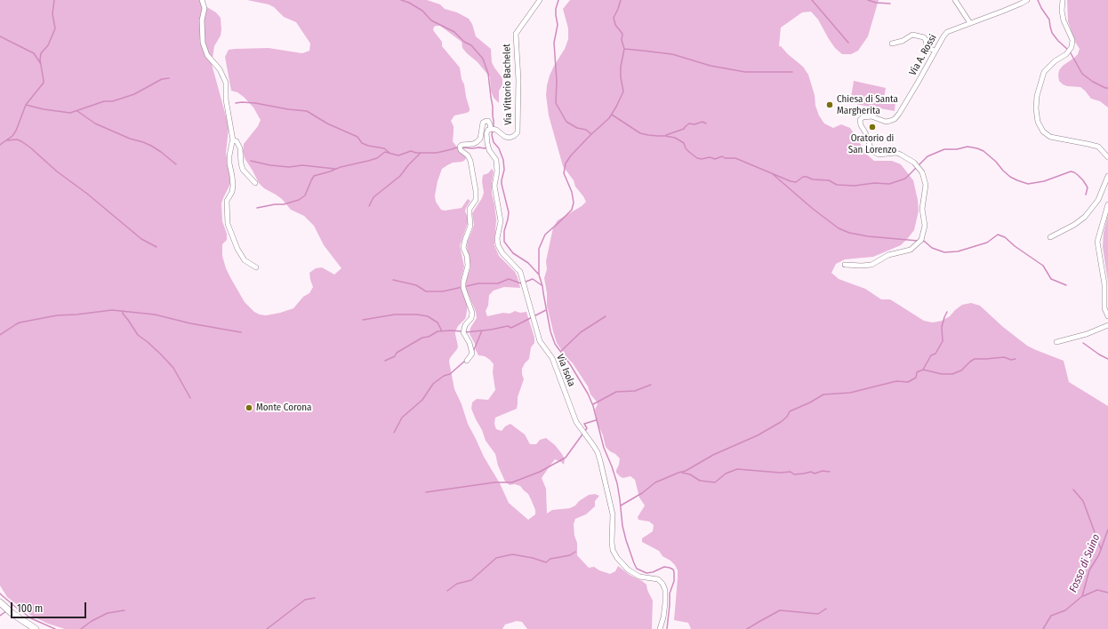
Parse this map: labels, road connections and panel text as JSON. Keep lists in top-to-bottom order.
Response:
{
  "streets": {
    "street": ["Via A. Rossi", "Via Vittorio Bachelet", "Via Isola"]
  },
  "crossings": [
    ["Via Vittorio Bachelet", "Via Isola"]
  ],
  "water": ["Fosso di Suino"],
  "places": ["Chiesa di Santa Margherita", "Oratorio di San Lorenzo", "Monte Corona"],
  "scale_bar": "100 m"
}
